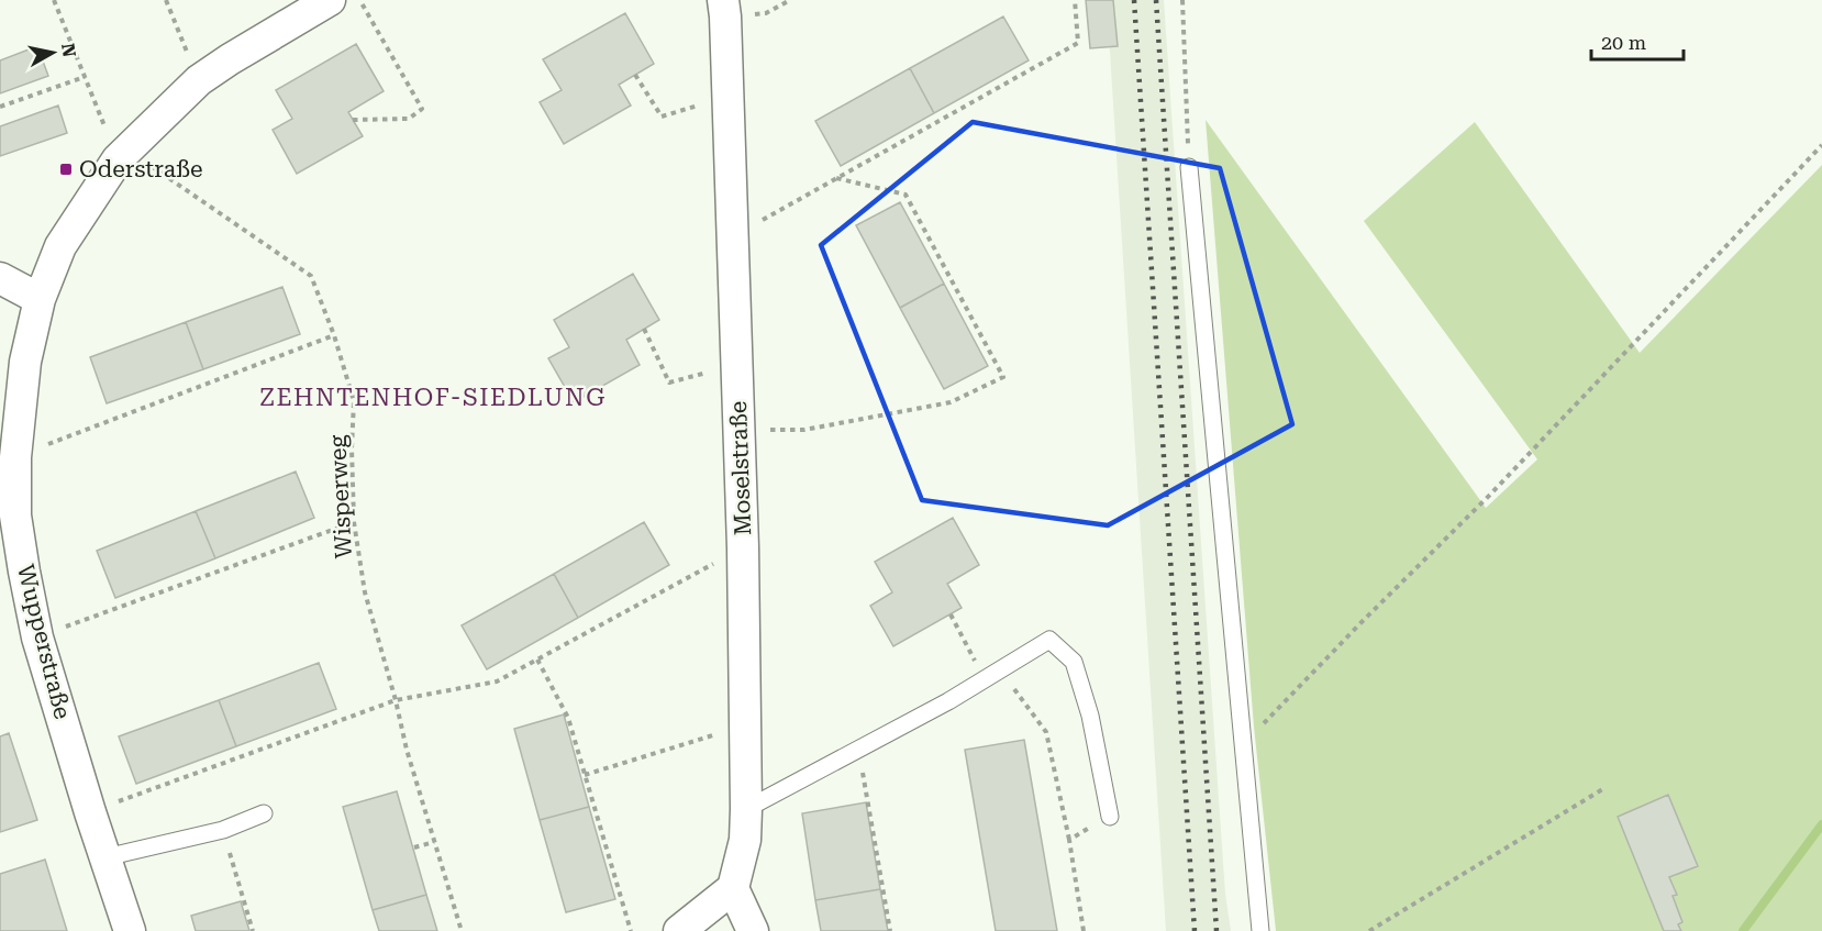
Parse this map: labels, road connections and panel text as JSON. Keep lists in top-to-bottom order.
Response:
{
  "streets": {
    "street": ["Moselstraße", "Wupperstraße"],
    "path": ["Wisperweg"]
  },
  "crossings": [
    ["Wisperweg", "Wupperstraße"]
  ],
  "districts": ["ZEHNTENHOF-SIEDLUNG"],
  "places": {
    "transit": ["Oderstraße"]
  },
  "scale_bar": "20 m",
  "north": "right"
}
